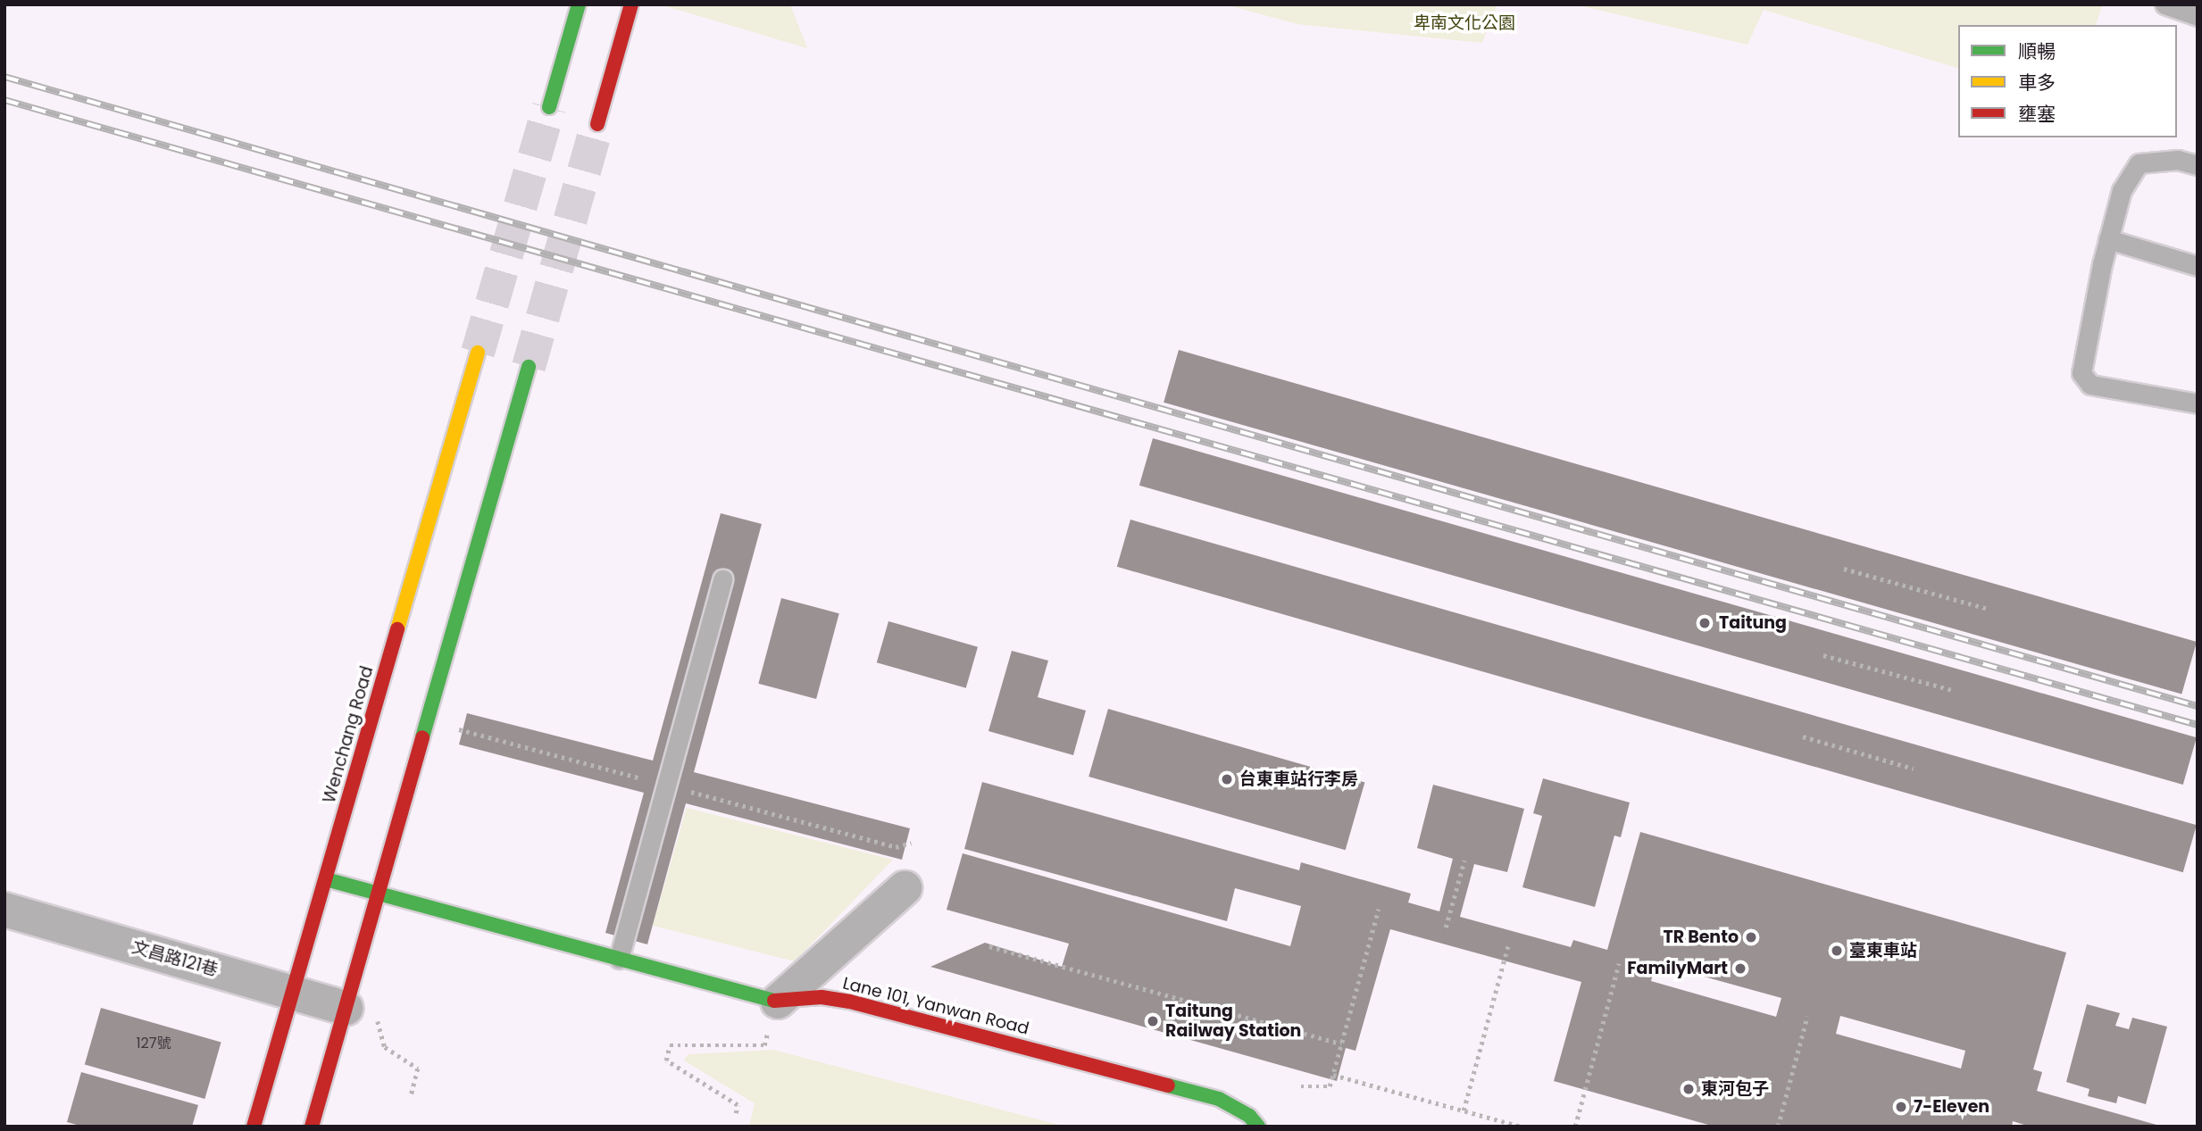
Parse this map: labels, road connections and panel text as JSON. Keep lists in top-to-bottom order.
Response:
{
  "streets": {
    "street": ["Wenchang Road", "文昌路121巷", "Lane 101, Yanwan Road"]
  },
  "crossings": [
    ["Wenchang Road", "文昌路121巷"],
    ["Wenchang Road", "Lane 101, Yanwan Road"]
  ],
  "parks": ["卑南文化公園"],
  "places": [
    "Taitung",
    "台東車站行李房",
    "TR Bento",
    "臺東車站",
    "FamilyMart",
    "Taitung Railway Station",
    "東河包子",
    "7-Eleven"
  ],
  "house_numbers": ["127號"],
  "legend": ["順暢", "車多", "壅塞"]
}
